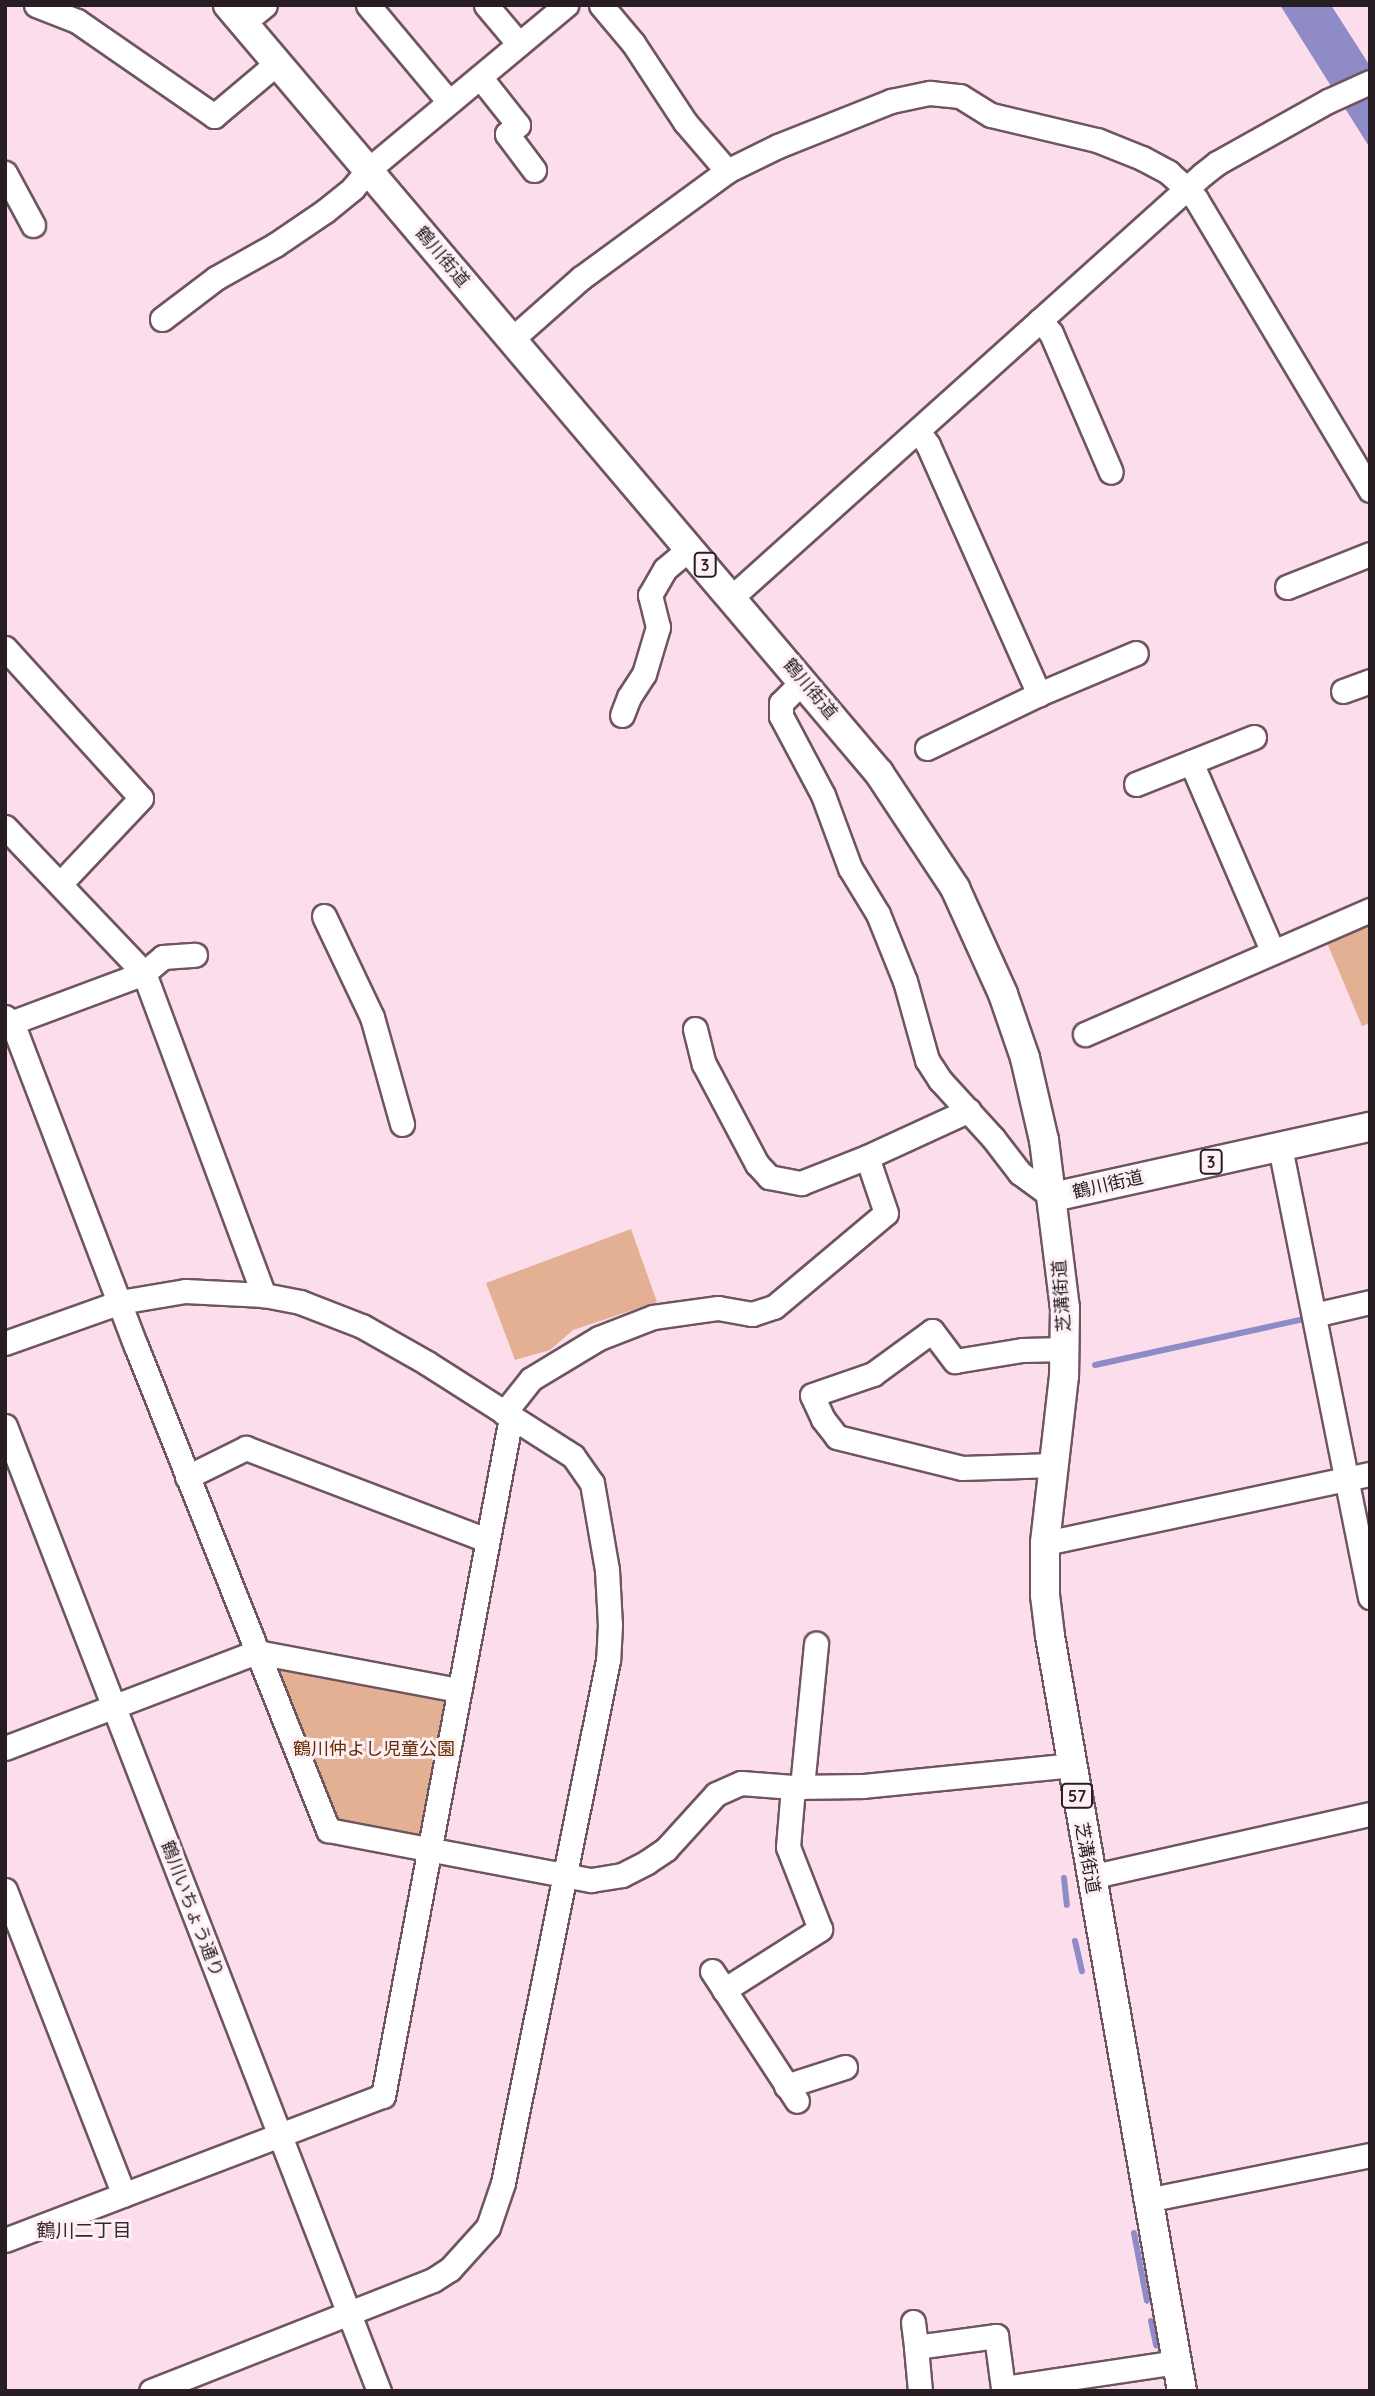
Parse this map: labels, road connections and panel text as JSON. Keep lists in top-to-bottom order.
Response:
{
  "streets": {
    "main road": [
      "鶴川街道",
      "3",
      "芝溝街道",
      "57"
    ],
    "street": ["鶴川いちょう通り"]
  },
  "crossings": [
    ["鶴川街道", "芝溝街道"]
  ],
  "districts": ["鶴川二丁目"],
  "parks": ["鶴川仲よし児童公園"]
}
